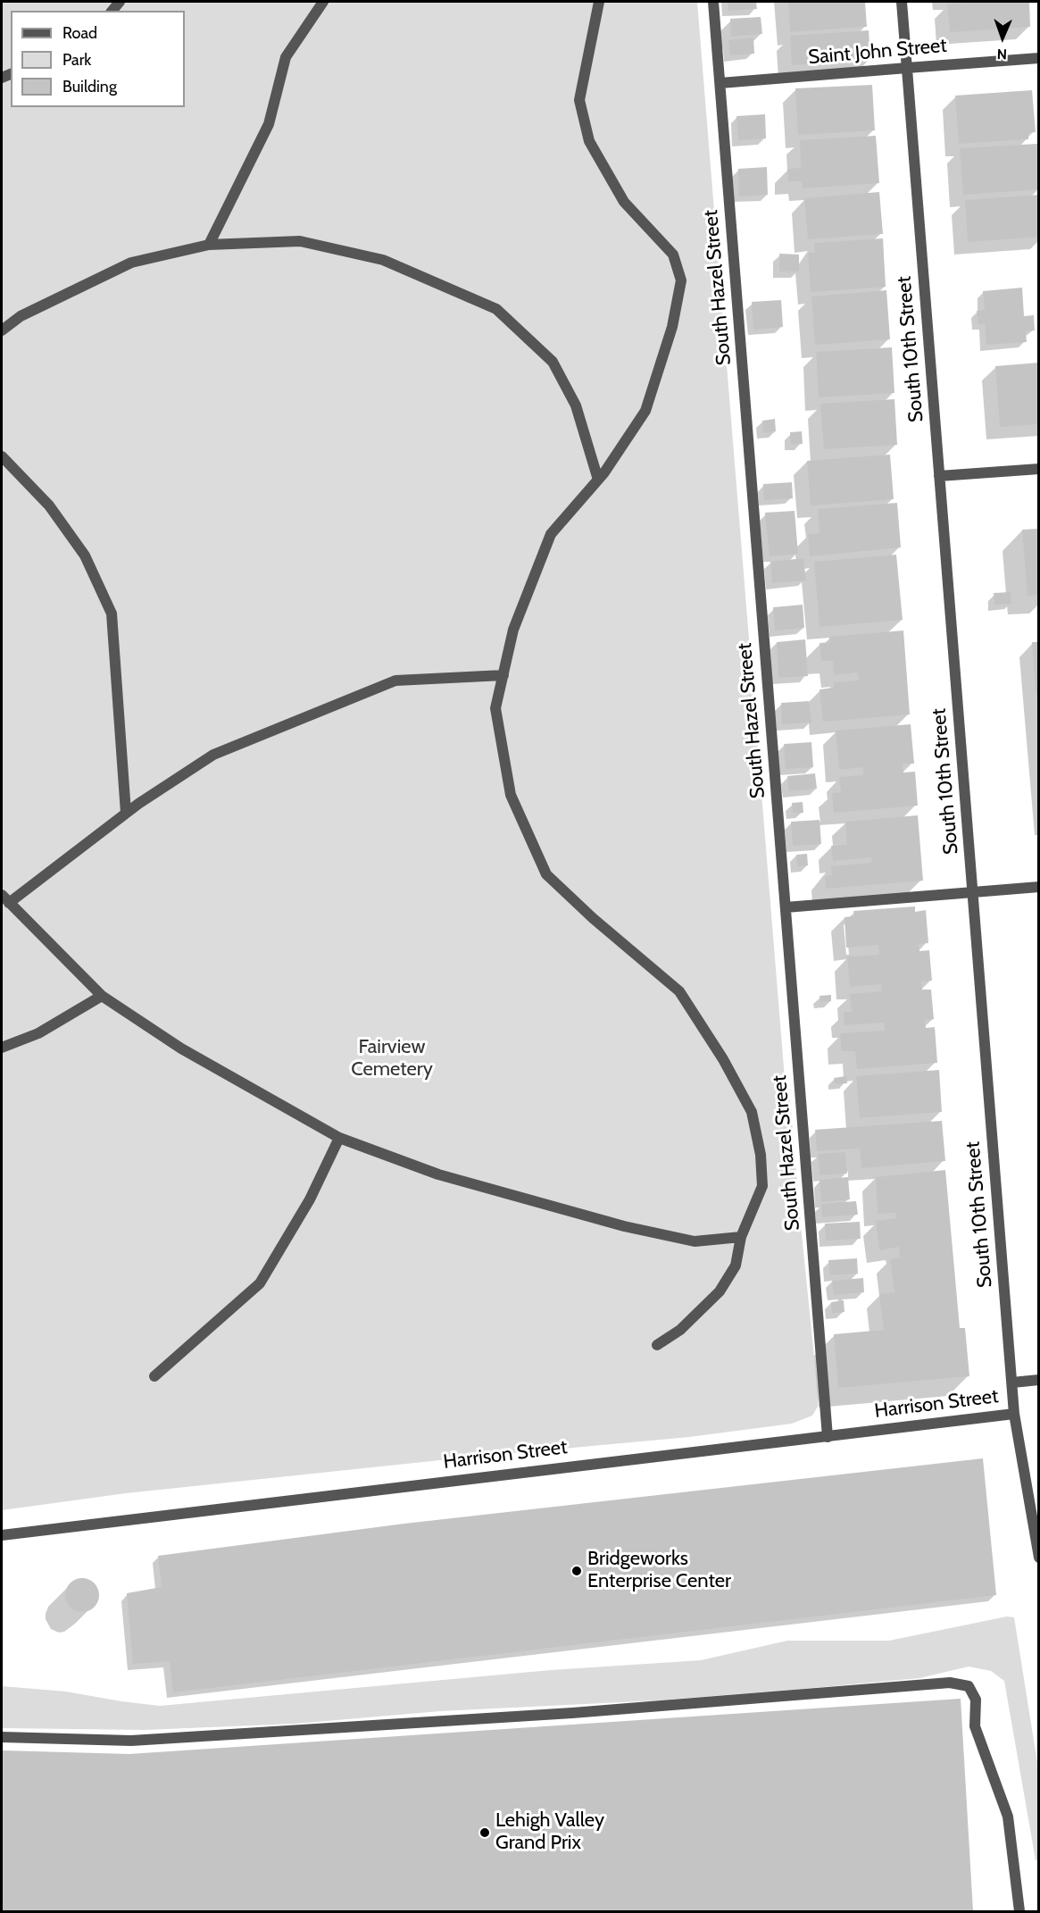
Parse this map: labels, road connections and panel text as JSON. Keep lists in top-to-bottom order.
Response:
{
  "streets": {
    "street": [
      "Saint John Street",
      "South Hazel Street",
      "South 10th Street",
      "Harrison Street"
    ]
  },
  "crossings": [
    ["Saint John Street", "South Hazel Street"],
    ["Saint John Street", "South 10th Street"],
    ["South Hazel Street", "Harrison Street"],
    ["South 10th Street", "Harrison Street"]
  ],
  "parks": ["Fairview Cemetery"],
  "places": ["Bridgeworks Enterprise Center", "Lehigh Valley Grand Prix"],
  "legend": ["Road", "Park", "Building"],
  "north": "bottom"
}
